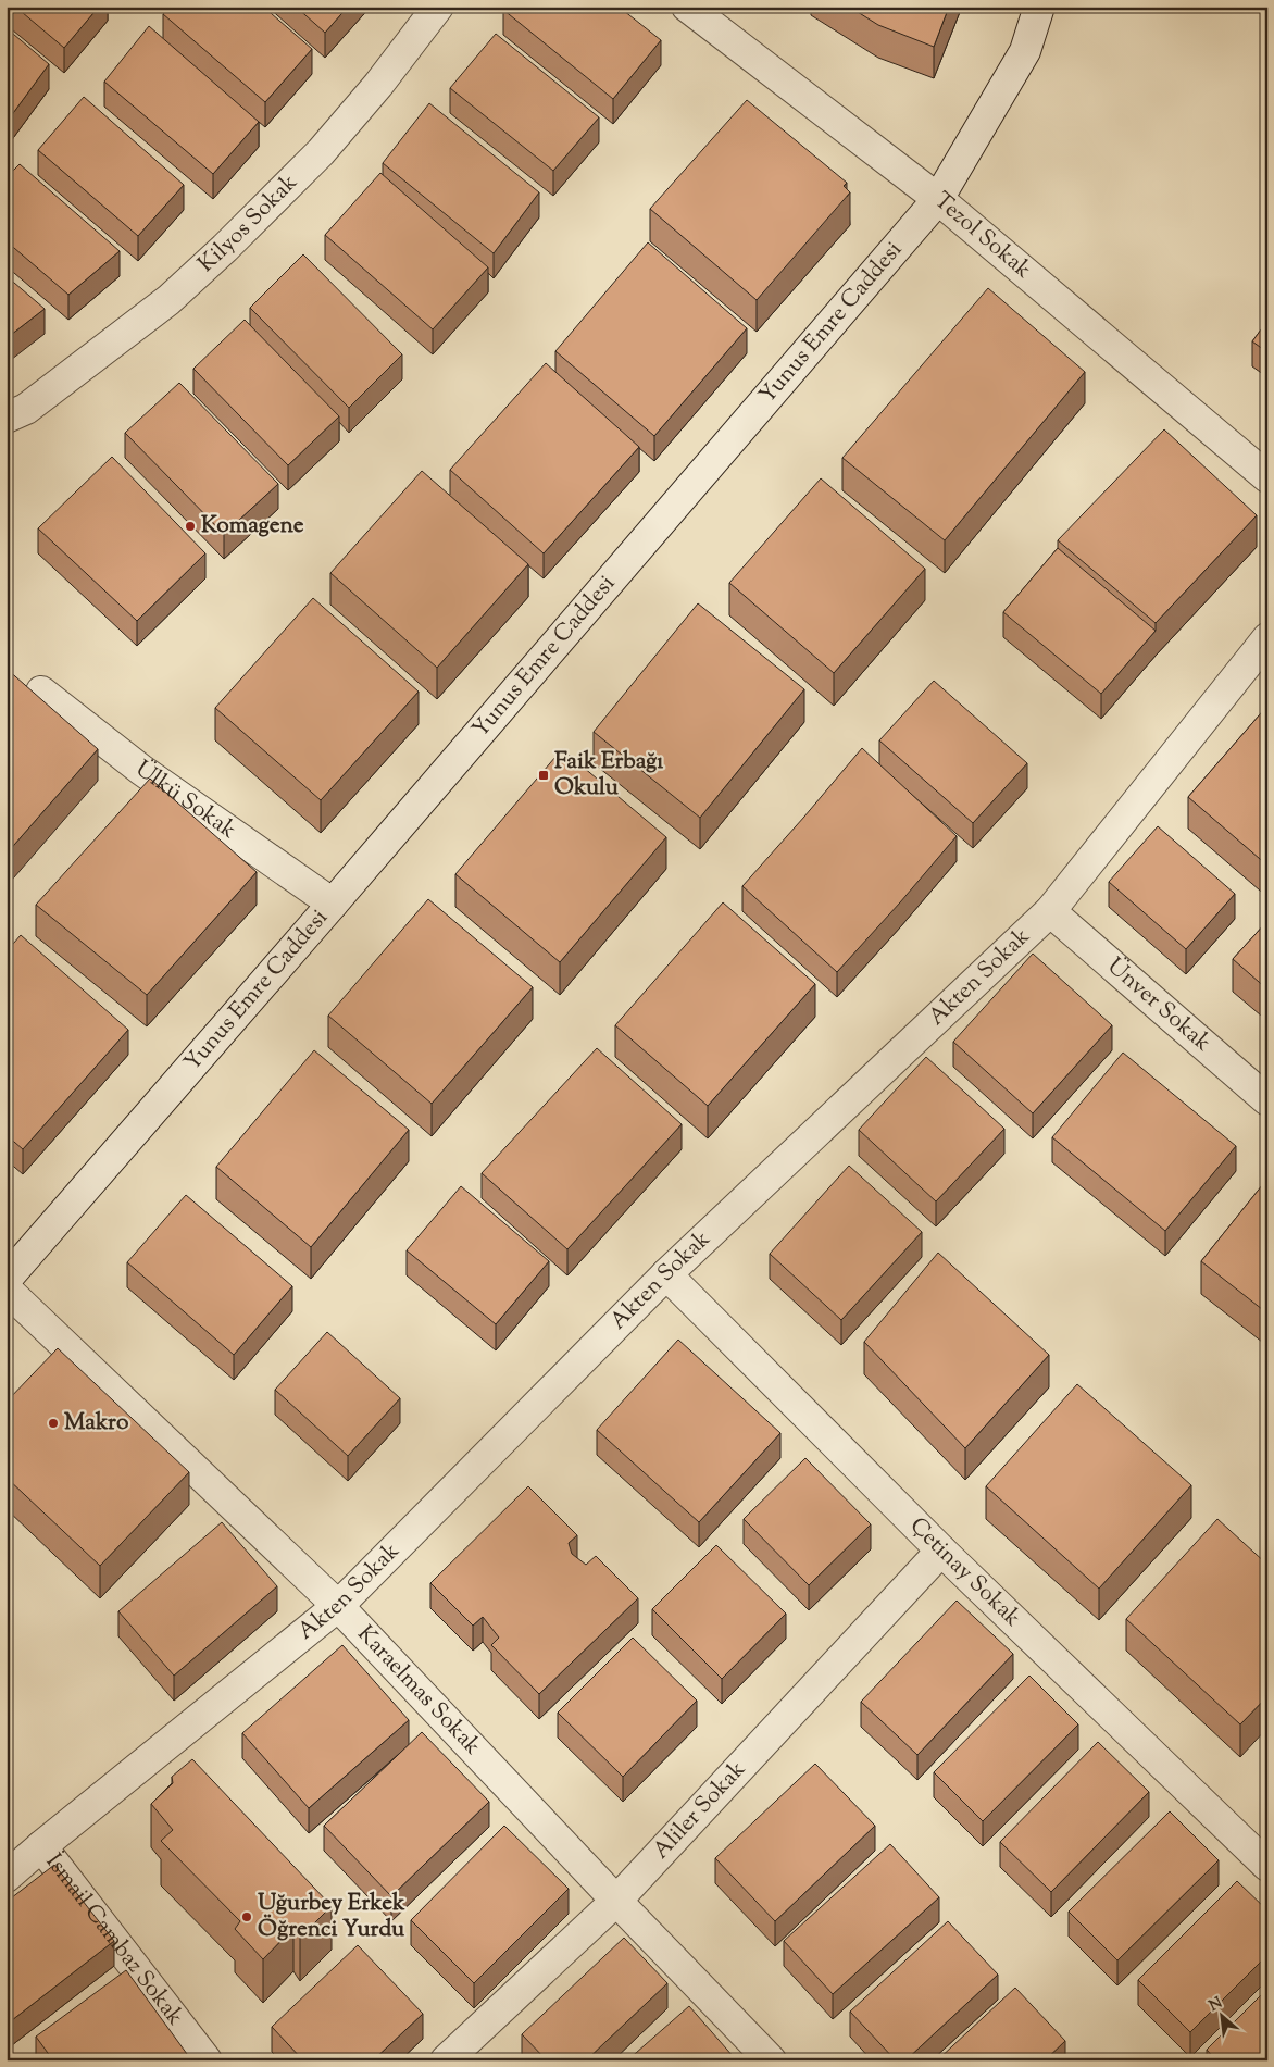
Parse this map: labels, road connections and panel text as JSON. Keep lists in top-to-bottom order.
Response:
{
  "streets": {
    "street": [
      "Kilyos Sokak",
      "Tezol Sokak",
      "Yunus Emre Caddesi",
      "Ülkü Sokak",
      "Akten Sokak",
      "Ünver Sokak",
      "Çetinay Sokak",
      "Karaelmas Sokak",
      "Aliler Sokak",
      "İsmail Cambaz Sokak"
    ]
  },
  "crossings": [
    ["Tezol Sokak", "Yunus Emre Caddesi"],
    ["Yunus Emre Caddesi", "Ülkü Sokak"],
    ["Akten Sokak", "Ünver Sokak"],
    ["Akten Sokak", "Çetinay Sokak"],
    ["Akten Sokak", "Karaelmas Sokak"],
    ["Akten Sokak", "İsmail Cambaz Sokak"],
    ["Çetinay Sokak", "Aliler Sokak"],
    ["Karaelmas Sokak", "Aliler Sokak"]
  ],
  "places": {
    "other": ["Komagene", "Makro", "Uğurbey Erkek Öğrenci Yurdu"],
    "transit": ["Faik Erbağı Okulu"]
  },
  "north": "top left"
}
